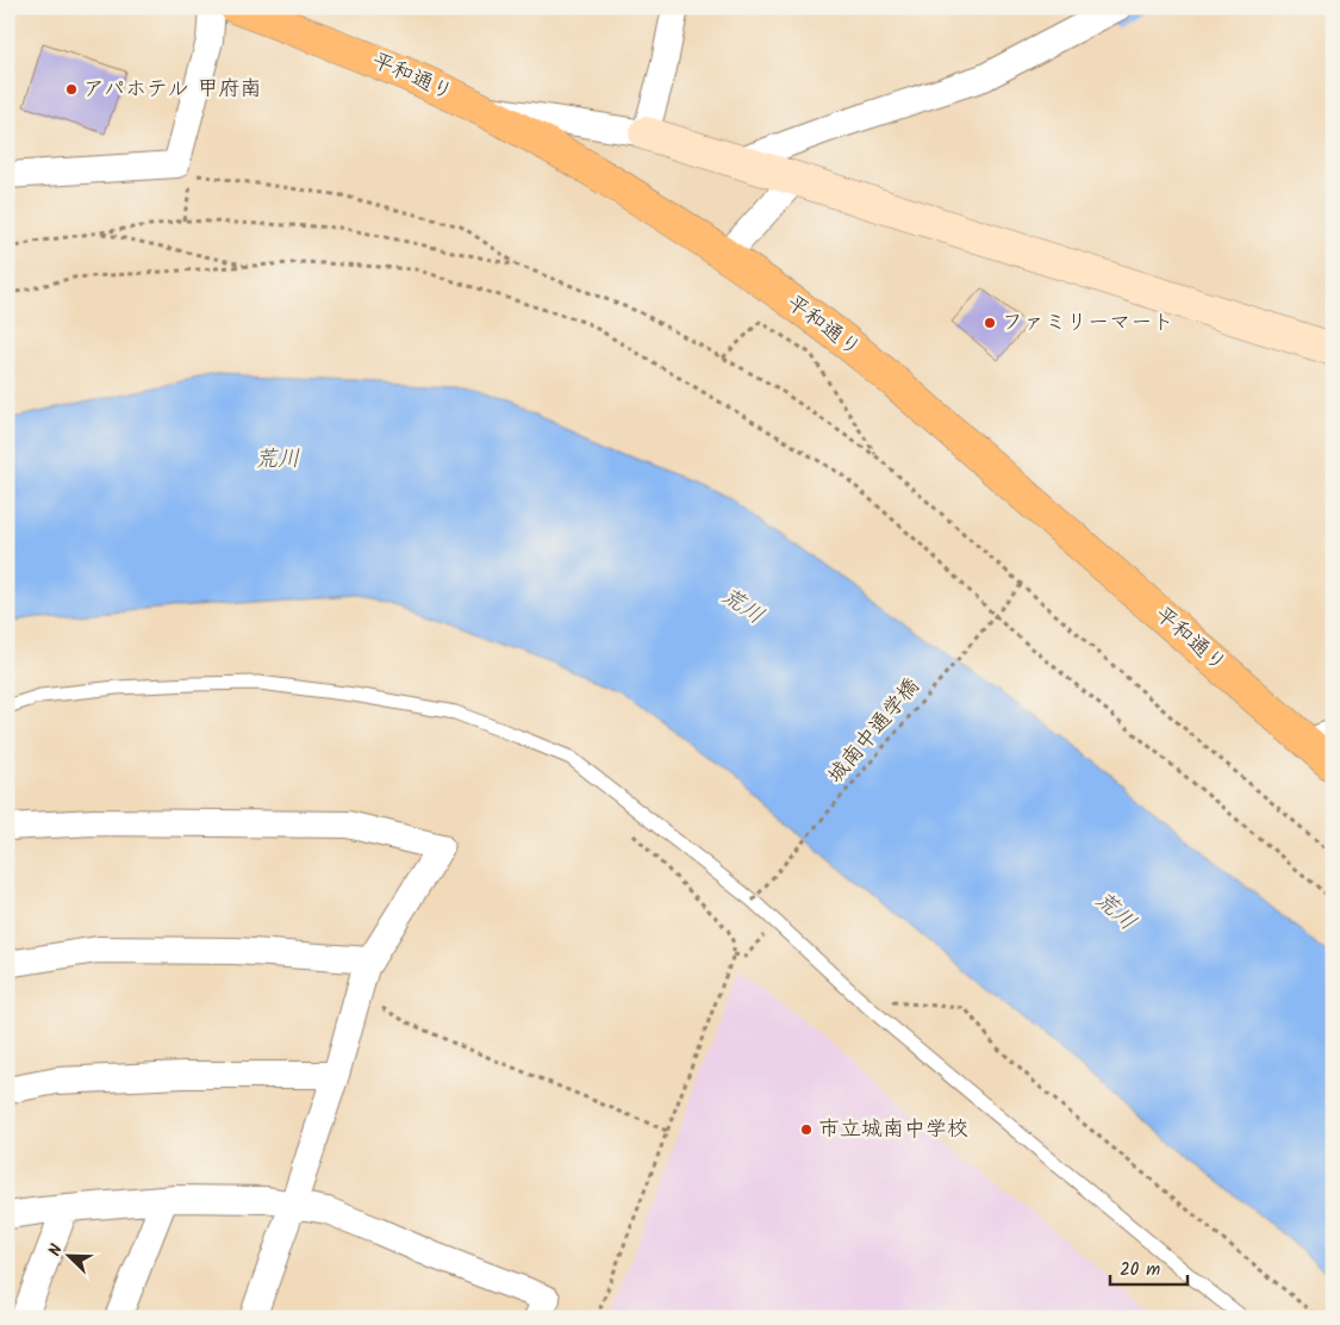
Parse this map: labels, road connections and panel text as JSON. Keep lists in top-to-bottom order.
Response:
{
  "streets": {
    "highway": ["平和通り"],
    "path": ["城南中通学橋"]
  },
  "water": ["荒川"],
  "places": ["アパホテル 甲府南", "ファミリーマート", "市立城南中学校"],
  "scale_bar": "20 m",
  "north": "top left"
}
